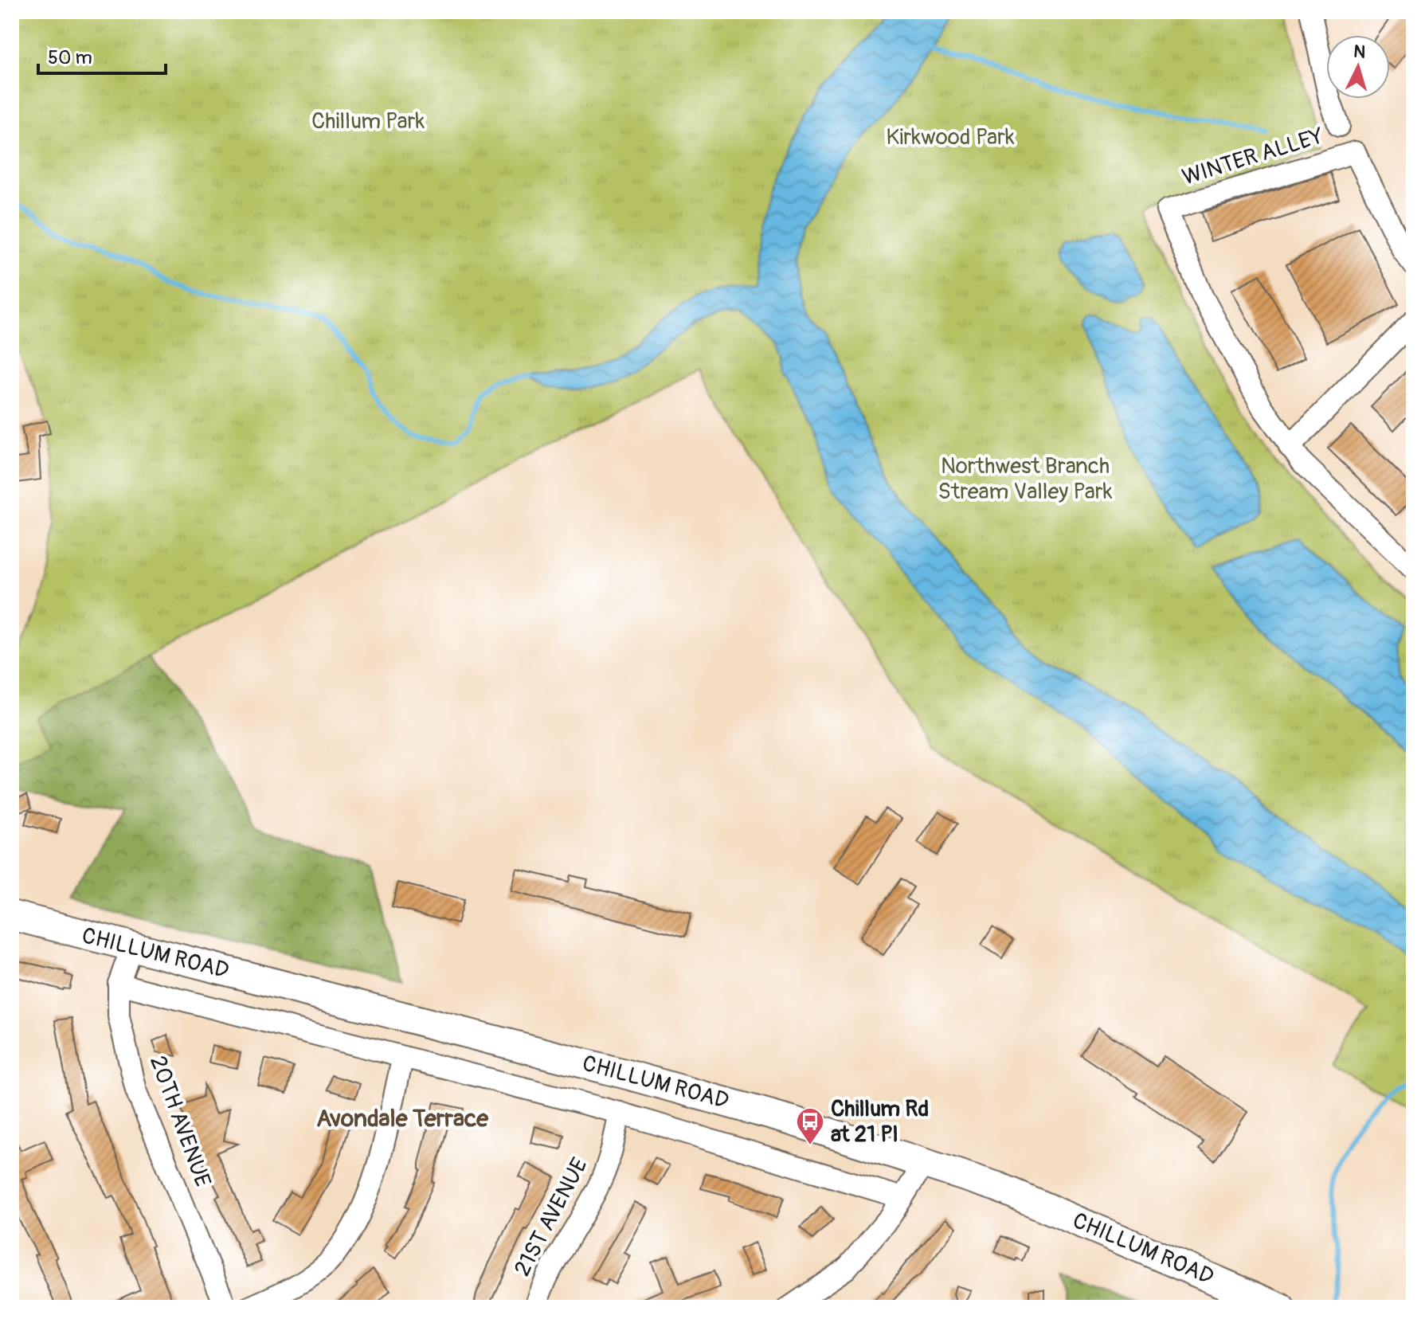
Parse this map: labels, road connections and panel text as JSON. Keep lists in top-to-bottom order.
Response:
{
  "streets": {
    "main road": ["CHILLUM ROAD"],
    "street": ["WINTER ALLEY", "20TH AVENUE", "21ST AVENUE"]
  },
  "crossings": [
    ["CHILLUM ROAD", "20TH AVENUE"],
    ["CHILLUM ROAD", "21ST AVENUE"]
  ],
  "districts": ["Avondale Terrace"],
  "parks": ["Chillum Park", "Kirkwood Park", "Northwest Branch Stream Valley Park"],
  "places": {
    "bus stop": ["Chillum Rd at 21 Pl"]
  },
  "scale_bar": "50 m",
  "north": "top"
}
